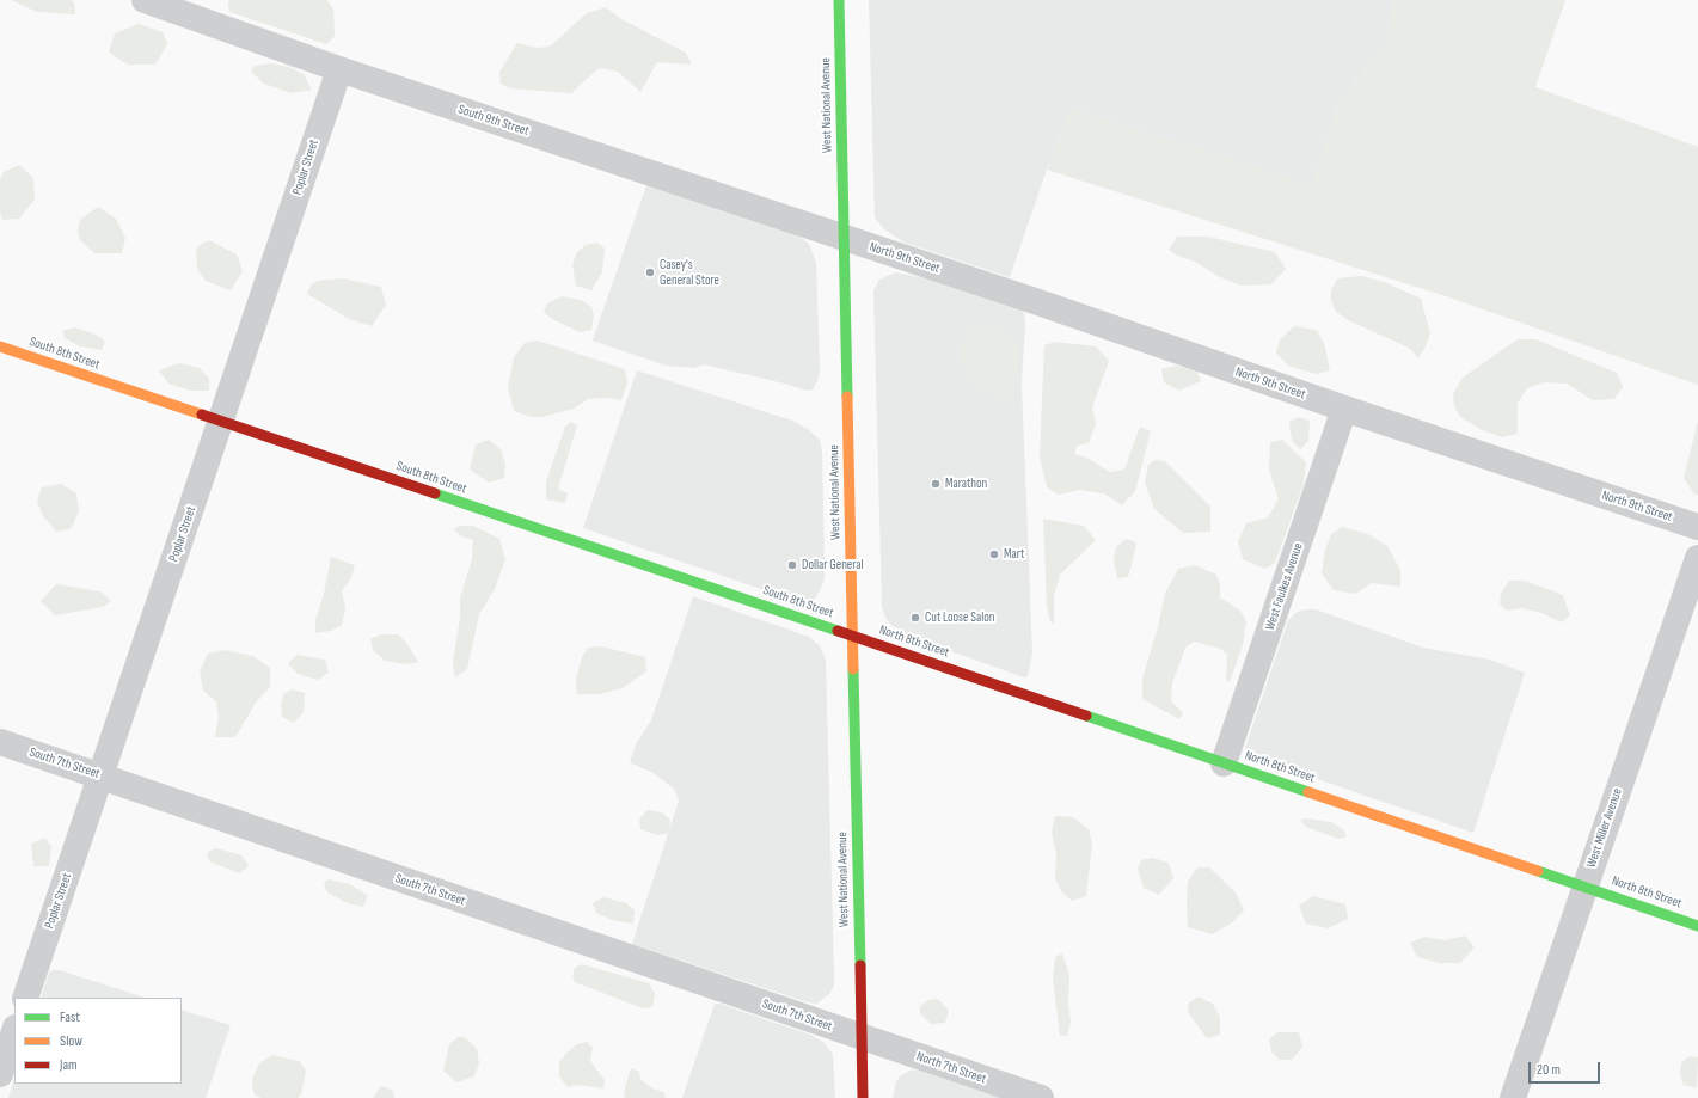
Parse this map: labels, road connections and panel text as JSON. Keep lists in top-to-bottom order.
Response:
{
  "streets": {
    "street": [
      "West National Avenue",
      "South 9th Street",
      "Poplar Street",
      "North 9th Street",
      "South 8th Street",
      "West Faulkes Avenue",
      "North 8th Street",
      "South 7th Street",
      "West Miller Avenue",
      "North 7th Street"
    ]
  },
  "crossings": [
    ["West National Avenue", "South 9th Street"],
    ["West National Avenue", "North 9th Street"],
    ["West National Avenue", "South 8th Street"],
    ["West National Avenue", "North 8th Street"],
    ["West National Avenue", "South 7th Street"],
    ["West National Avenue", "North 7th Street"],
    ["South 9th Street", "Poplar Street"],
    ["South 9th Street", "North 9th Street"],
    ["Poplar Street", "South 8th Street"],
    ["Poplar Street", "South 7th Street"],
    ["North 9th Street", "West Faulkes Avenue"],
    ["South 8th Street", "North 8th Street"],
    ["West Faulkes Avenue", "North 8th Street"],
    ["North 8th Street", "West Miller Avenue"],
    ["South 7th Street", "North 7th Street"]
  ],
  "places": [
    "Casey's General Store",
    "Marathon",
    "Mart",
    "Dollar General",
    "Cut Loose Salon"
  ],
  "legend": ["Fast", "Slow", "Jam"],
  "scale_bar": "20 m"
}
